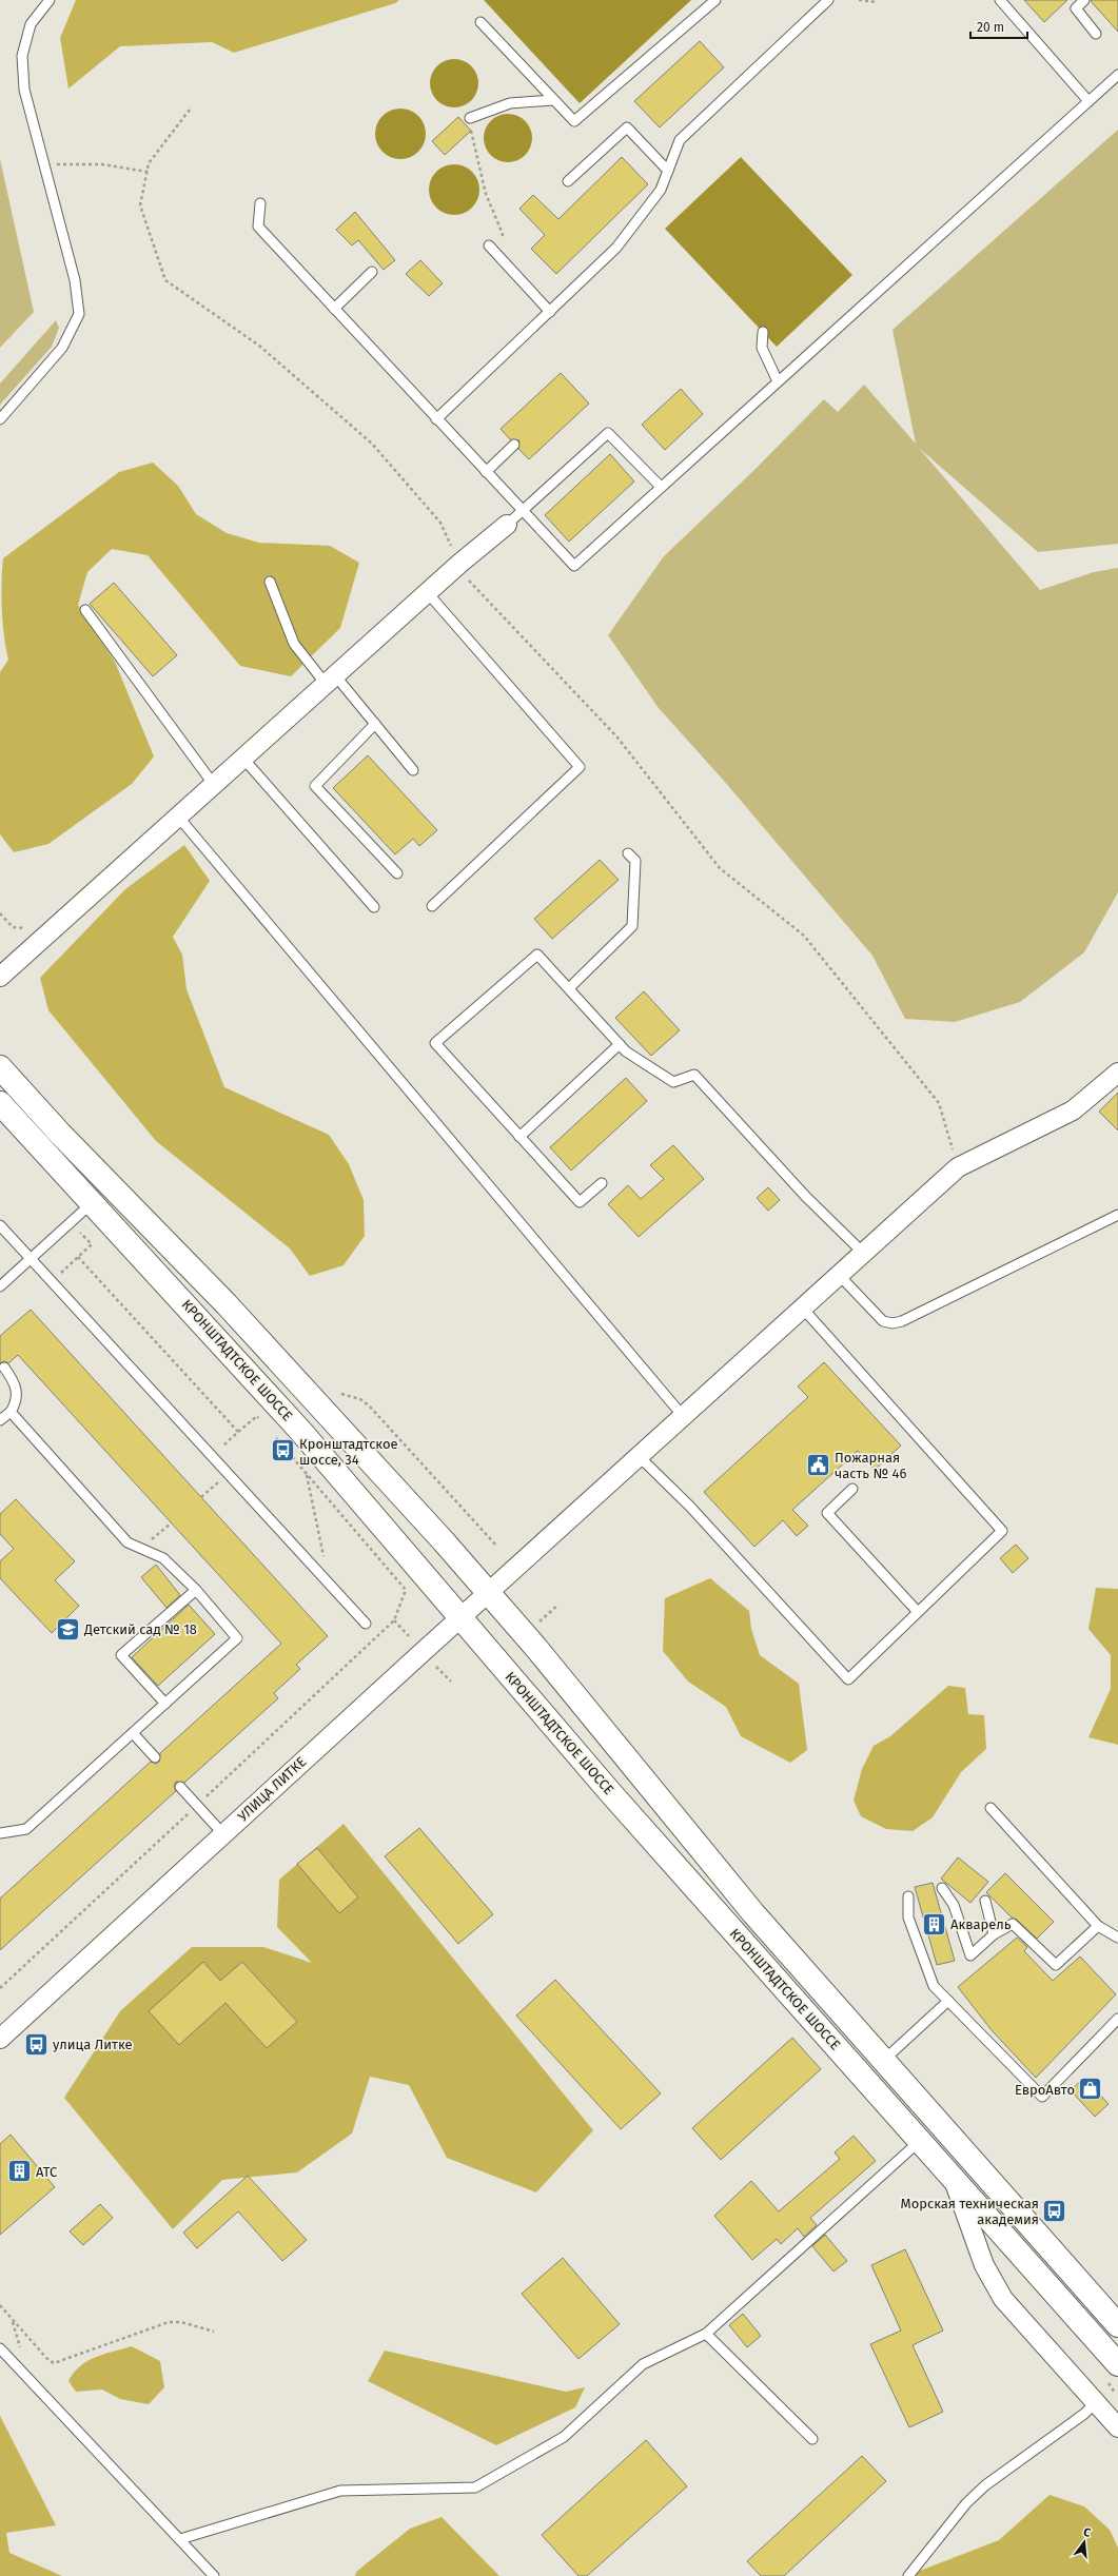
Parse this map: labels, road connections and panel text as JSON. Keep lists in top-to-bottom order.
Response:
{
  "streets": {
    "main road": ["КРОНШТАДТСКОЕ ШОССЕ"],
    "street": ["УЛИЦА ЛИТКЕ"]
  },
  "crossings": [
    ["КРОНШТАДТСКОЕ ШОССЕ", "УЛИЦА ЛИТКЕ"]
  ],
  "places": {
    "bus stop": ["Кронштадтское шоссе, 34", "улица Литке", "Морская техническая академия"],
    "public building": ["Пожарная часть № 46"],
    "school or university": ["Детский сад № 18"],
    "building": ["Акварель", "АТС"],
    "shop": ["ЕвроАвто"]
  },
  "scale_bar": "20 m",
  "north": "top"
}
